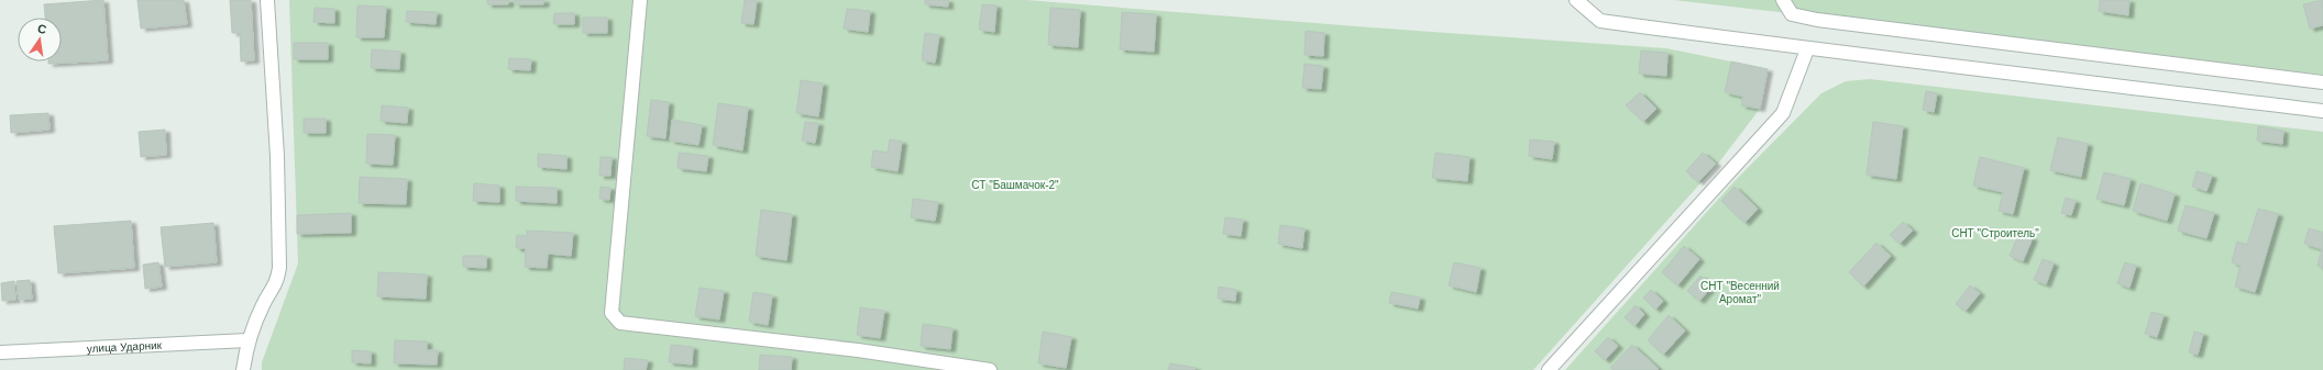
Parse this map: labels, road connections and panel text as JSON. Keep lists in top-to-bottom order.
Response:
{
  "streets": {
    "street": ["улица Ударник"]
  },
  "parks": ["СТ \"Башмачок-2\"", "СНТ \"Строитель\"", "СНТ \"Весенний Аромат\""],
  "north": "top"
}
